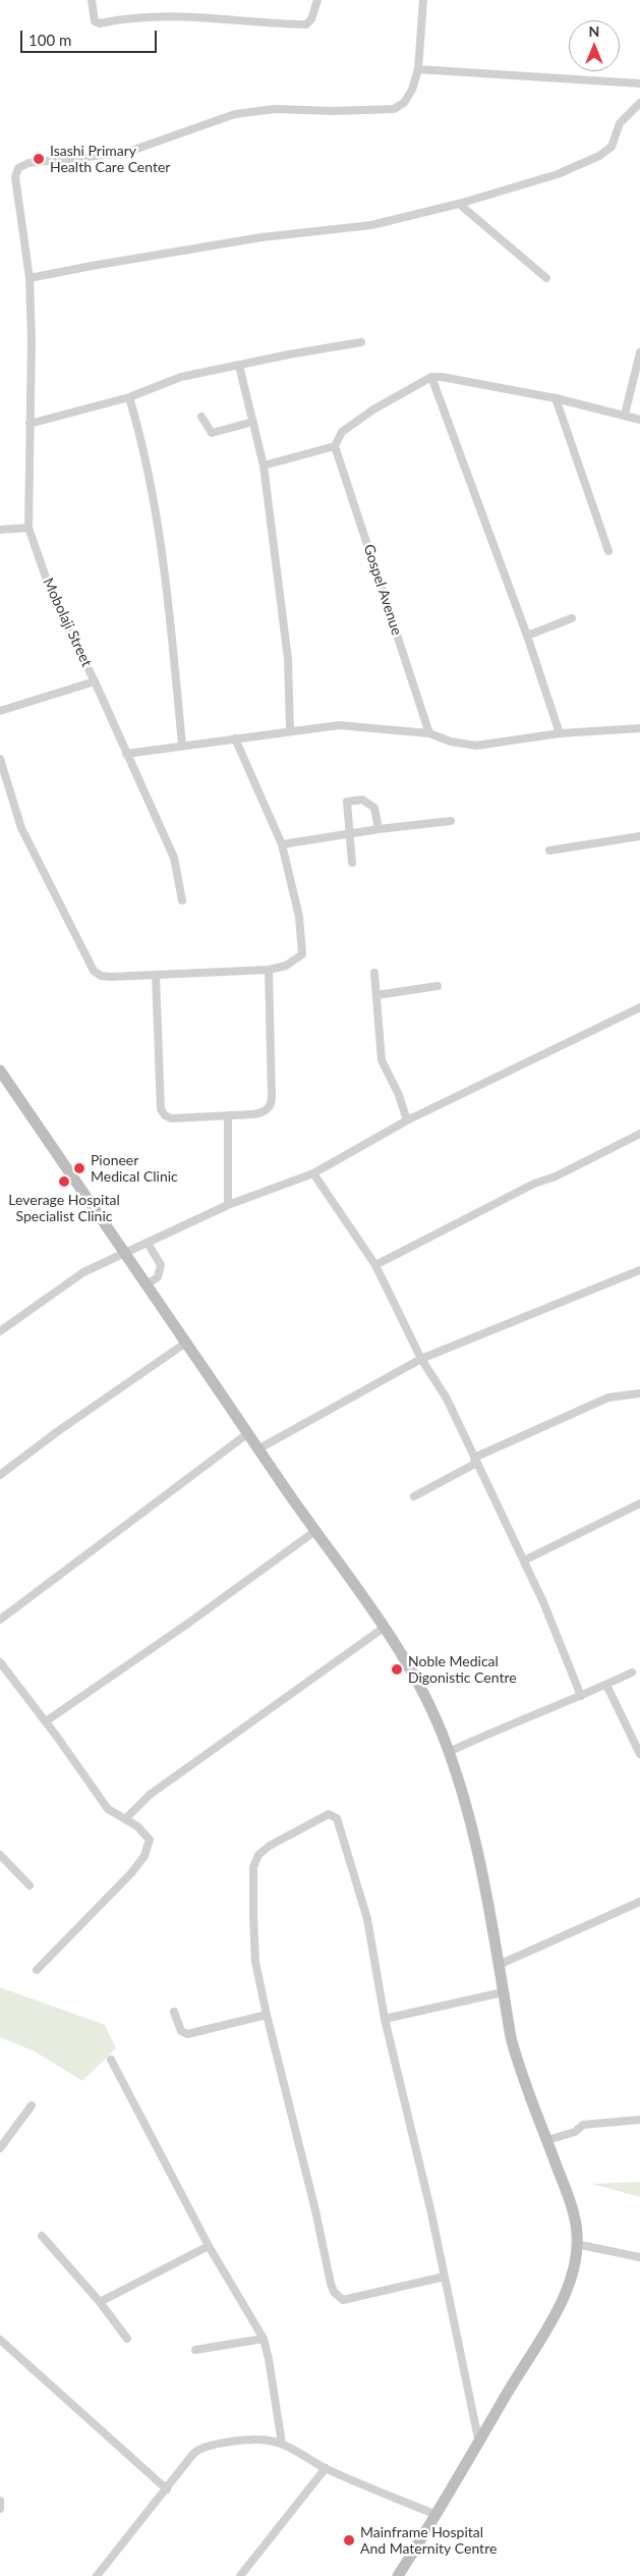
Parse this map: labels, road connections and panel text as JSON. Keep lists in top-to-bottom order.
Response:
{
  "streets": {
    "street": ["Gospel Avenue", "Mobolaji Street"]
  },
  "places": [
    "Isashi Primary Health Care Center",
    "Pioneer Medical Clinic",
    "Leverage Hospital Specialist Clinic",
    "Noble Medical Digonistic Centre",
    "Mainframe Hospital And Maternity Centre"
  ],
  "scale_bar": "100 m",
  "north": "top"
}
